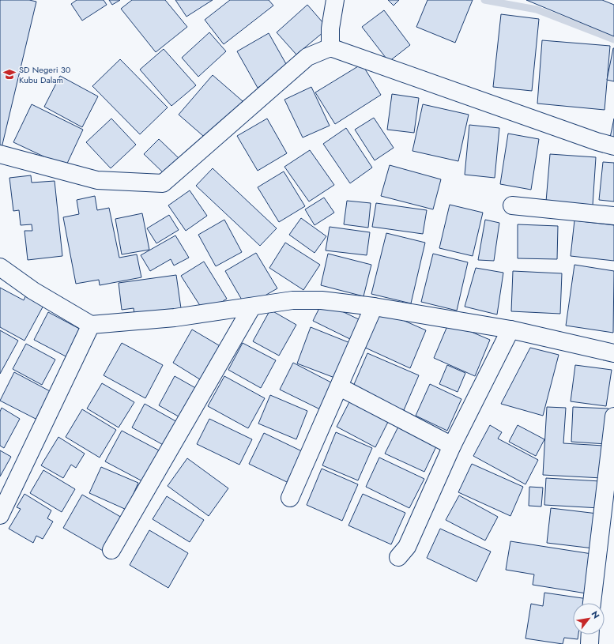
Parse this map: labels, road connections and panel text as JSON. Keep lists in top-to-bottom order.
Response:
{
  "places": {
    "school or university": ["SD Negeri 30 Kubu Dalam"]
  },
  "north": "top right"
}
